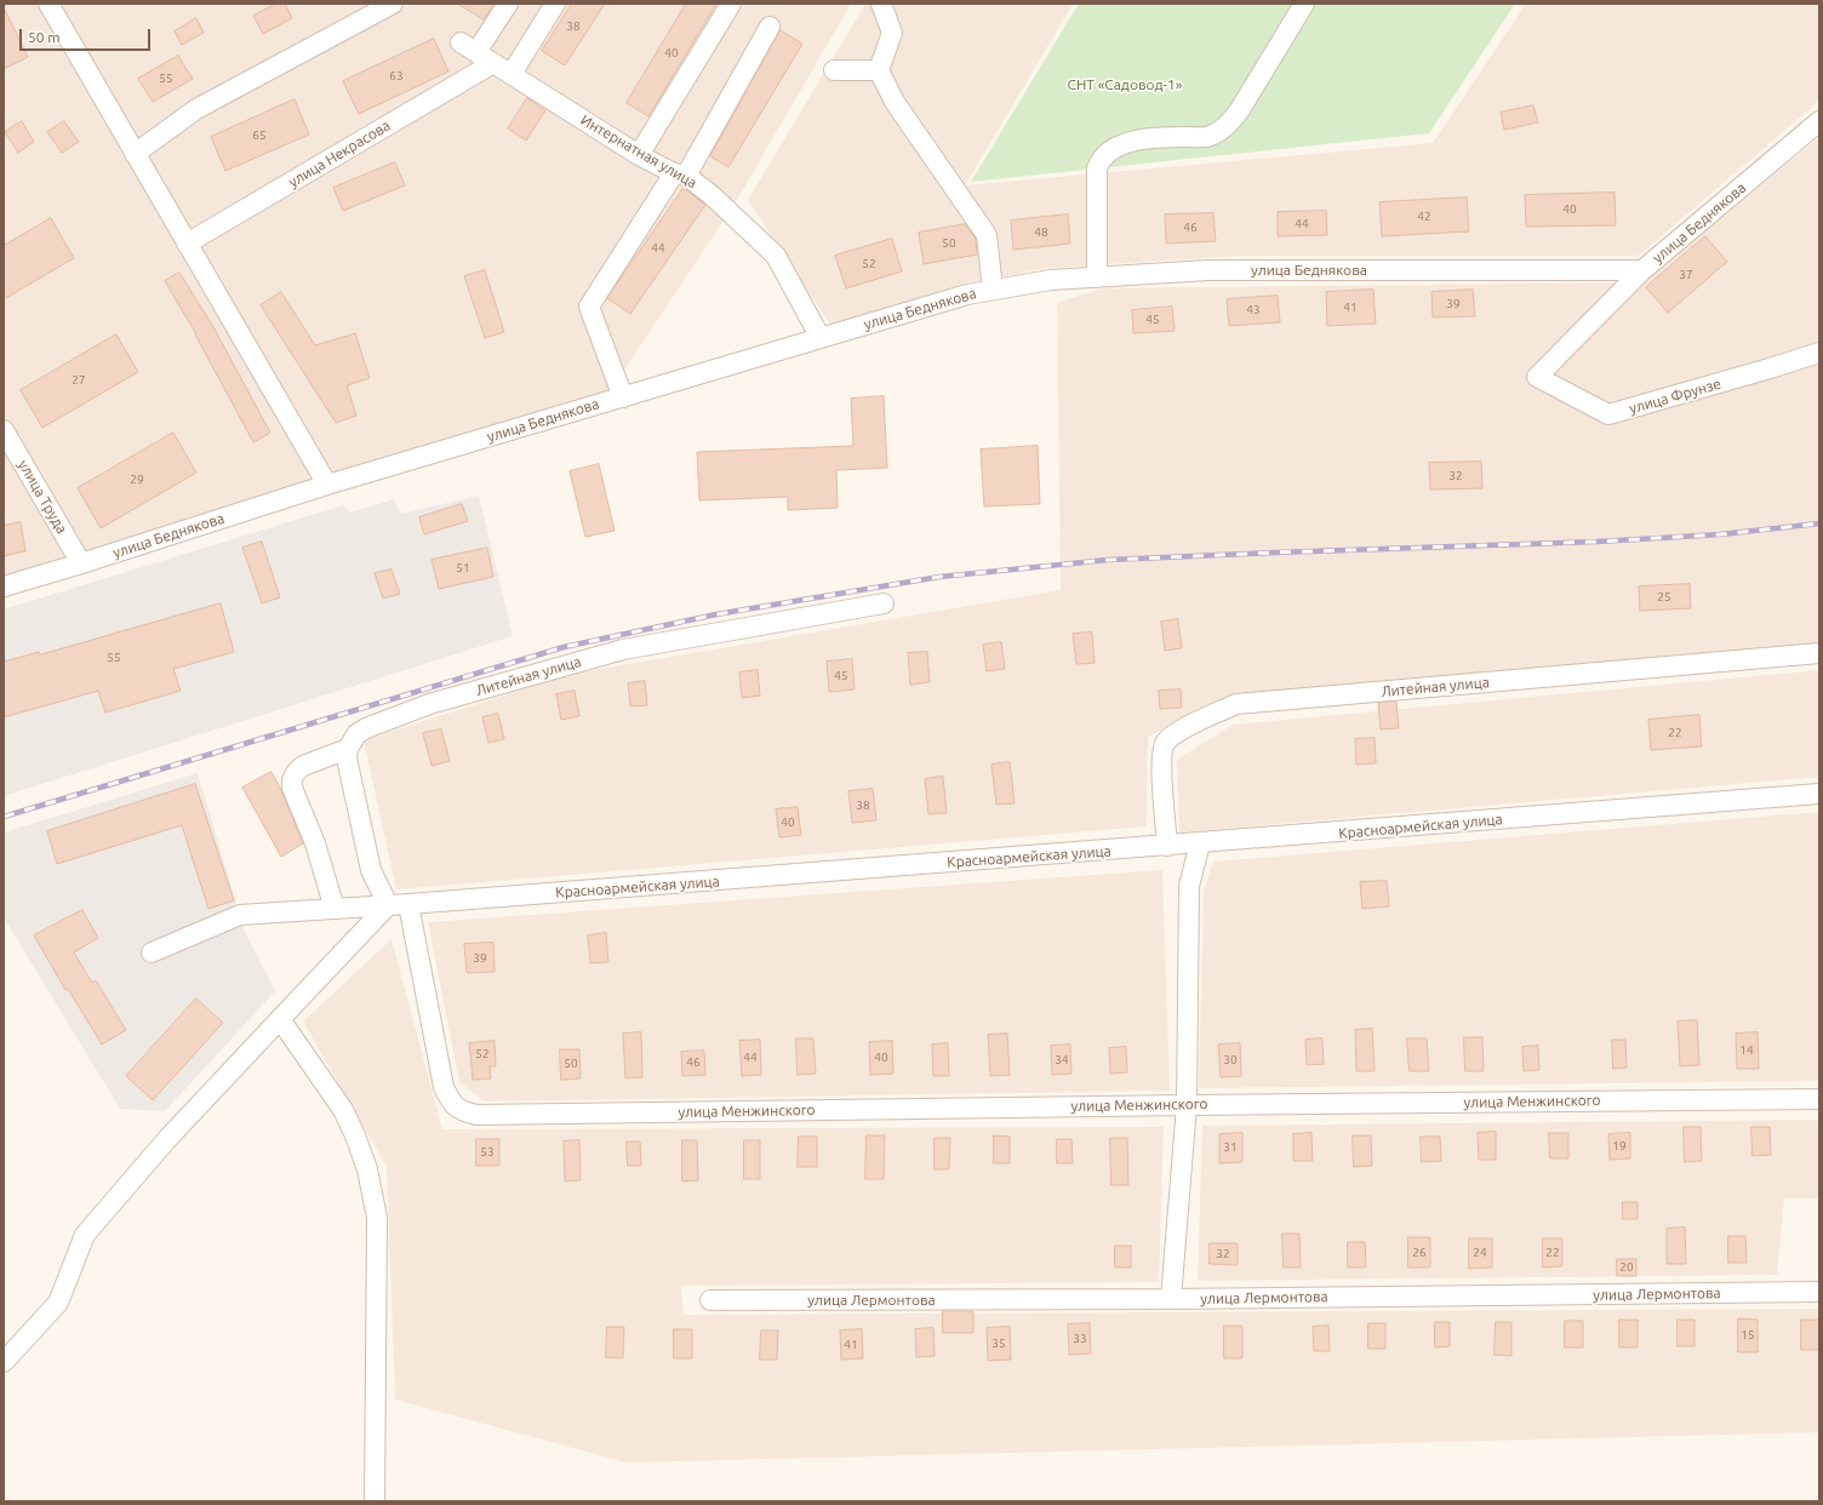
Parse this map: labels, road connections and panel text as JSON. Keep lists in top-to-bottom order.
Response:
{
  "streets": {
    "street": [
      "Интернатная улица",
      "улица Некрасова",
      "улица Беднякова",
      "улица Фрунзе",
      "улица Труда",
      "Литейная улица",
      "Красноармейская улица",
      "улица Менжинского",
      "улица Лермонтова"
    ]
  },
  "crossings": [
    ["Интернатная улица", "улица Некрасова"],
    ["Интернатная улица", "улица Беднякова"],
    ["улица Беднякова", "улица Фрунзе"],
    ["улица Беднякова", "улица Труда"],
    ["Литейная улица", "Красноармейская улица"],
    ["Красноармейская улица", "улица Менжинского"]
  ],
  "parks": ["СНТ «Садовод-1»"],
  "house_numbers": [
    "38",
    "40",
    "63",
    "55",
    "65",
    "40",
    "42",
    "44",
    "46",
    "48",
    "50",
    "44",
    "52",
    "37",
    "39",
    "41",
    "43",
    "45",
    "27",
    "32",
    "29",
    "51",
    "25",
    "55",
    "45",
    "22",
    "38",
    "40",
    "39",
    "14",
    "52",
    "44",
    "40",
    "34",
    "30",
    "46",
    "50",
    "19",
    "31",
    "53",
    "26",
    "24",
    "22",
    "32",
    "20",
    "15",
    "33",
    "35",
    "41"
  ],
  "scale_bar": "50 m"
}
